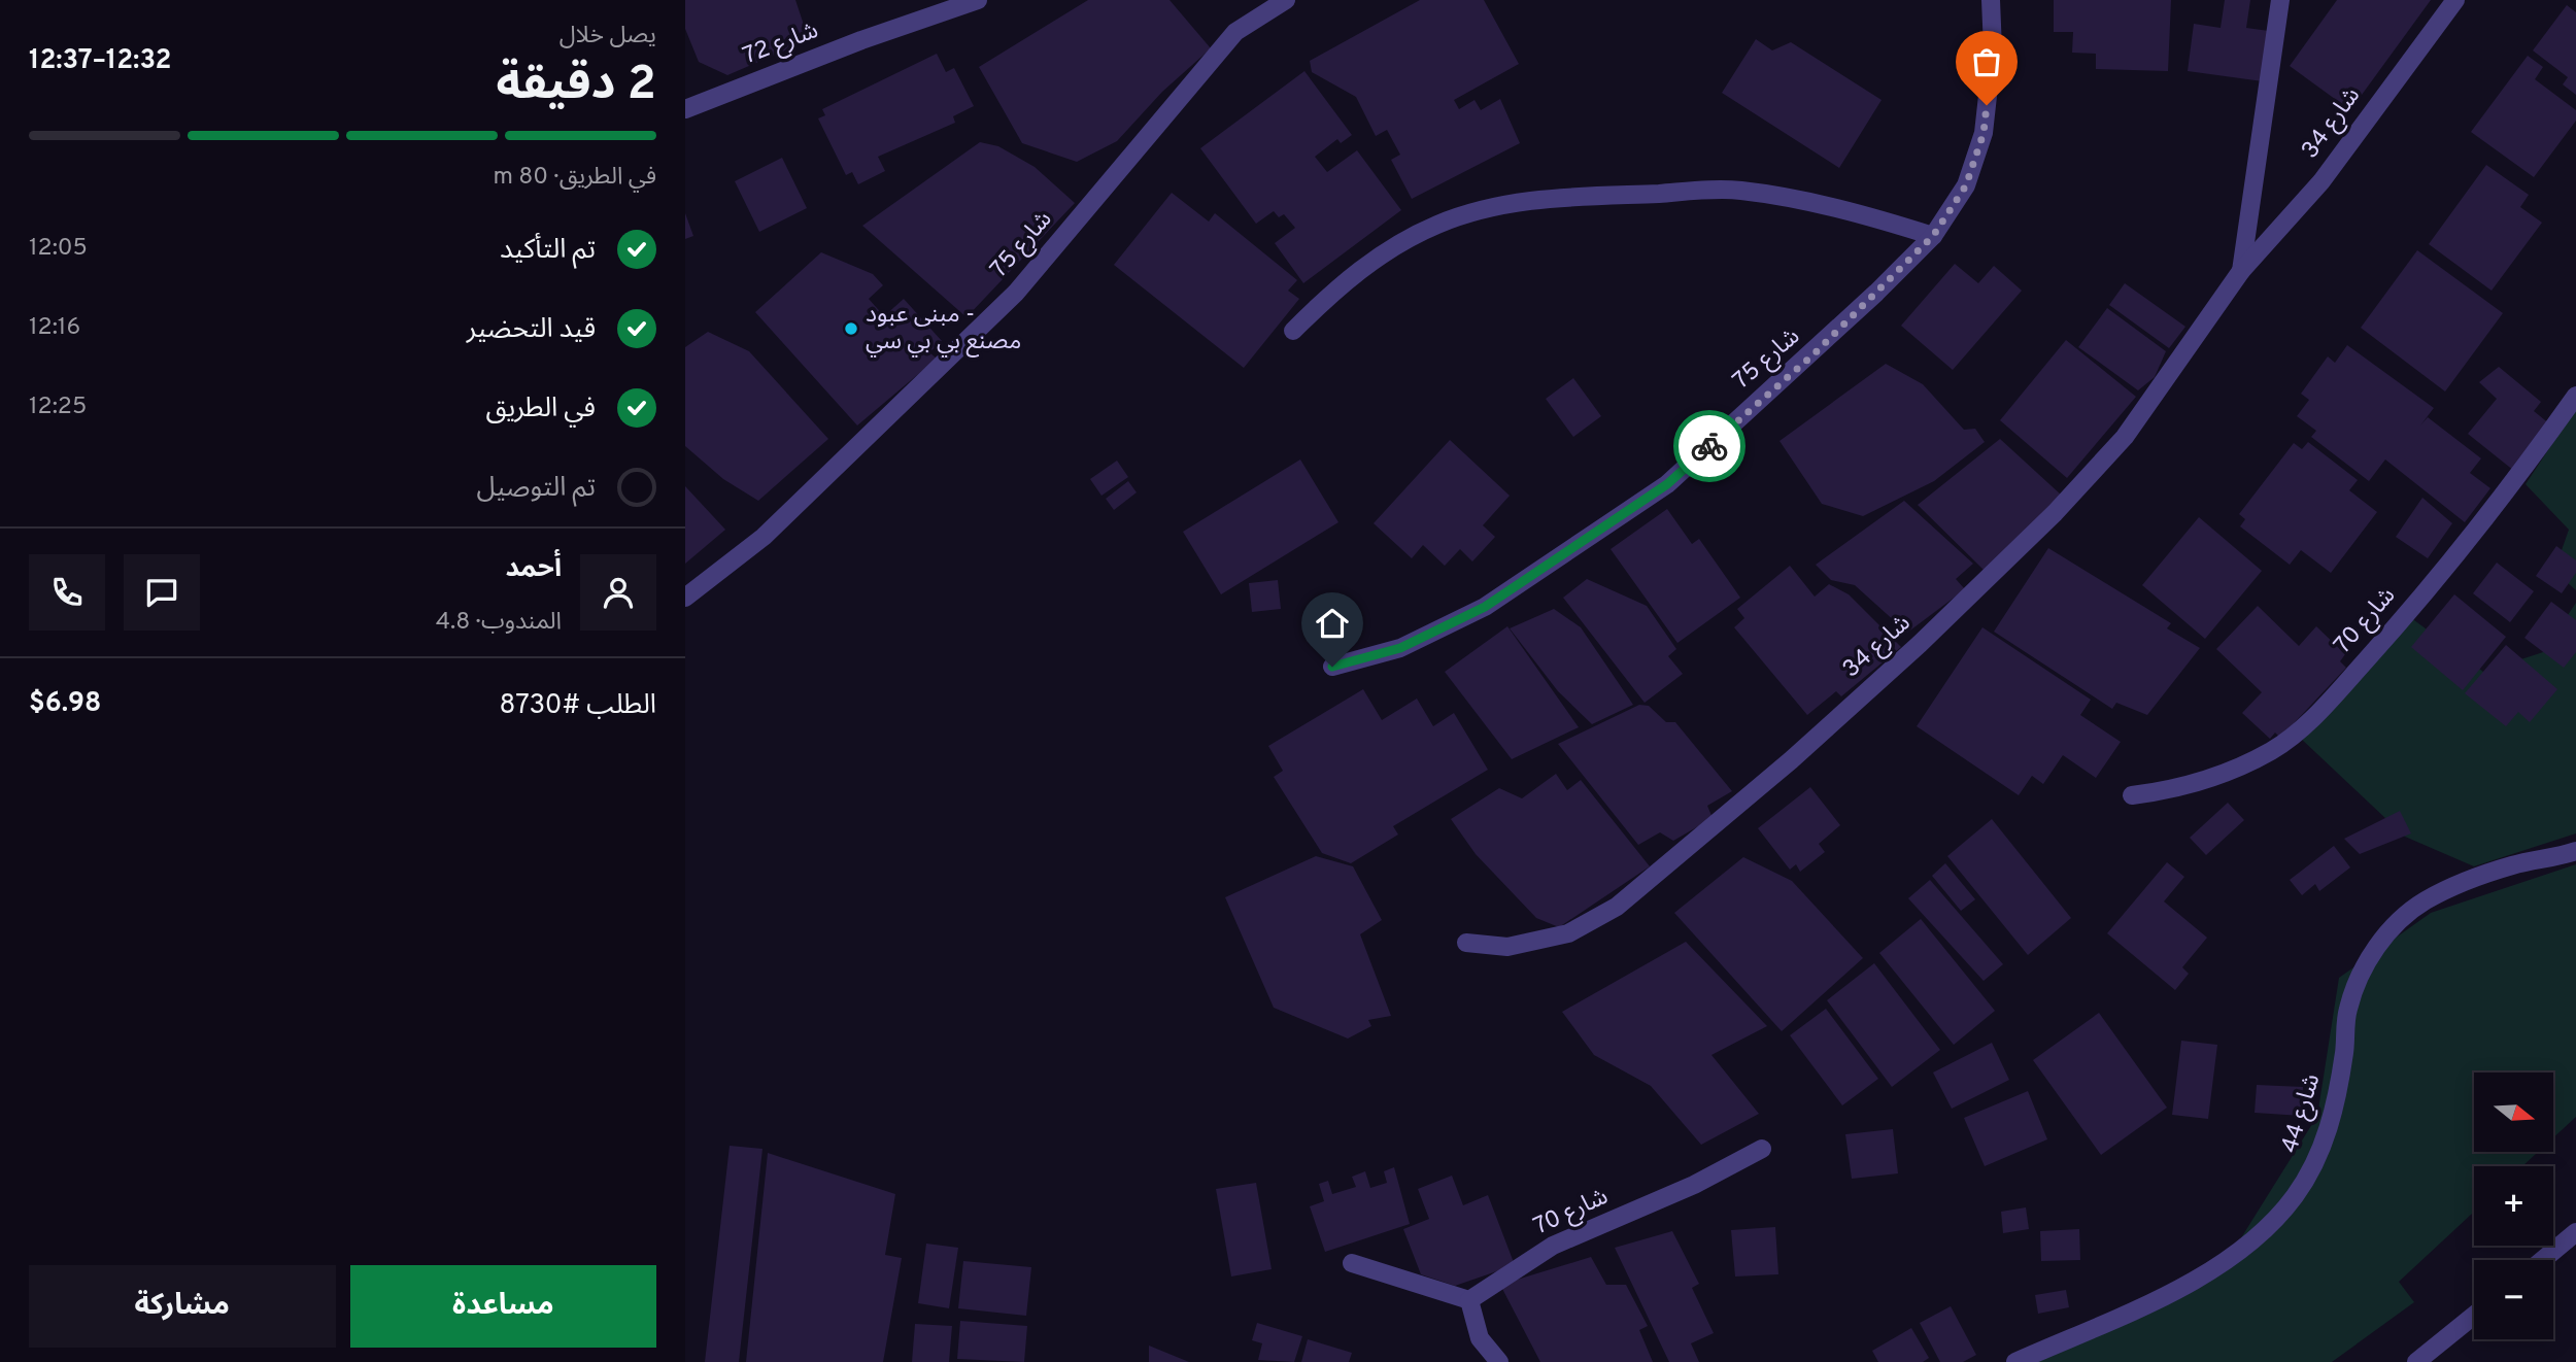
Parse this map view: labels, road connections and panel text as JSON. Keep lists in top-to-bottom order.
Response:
{
  "streets": {
    "street": [
      "شارع 72",
      "شارع 34",
      "شارع 75",
      "شارع 70",
      "شارع 44"
    ]
  },
  "places": ["مبنى عبود - مصنع بي بي سي"],
  "north": "right",
  "page": {
    "heading": ["2 دقيقة", "يصل خلال", "12:32–12:37"],
    "panel": [
      "أحمد",
      "المندوب · 4.8",
      "الطلب #8730",
      "$6.98"
    ],
    "bar": "في الطريق · 80 m",
    "list": [
      ["تم التأكيد", "12:05"],
      ["قيد التحضير", "12:16"],
      ["في الطريق", "12:25"],
      "تم التوصيل"
    ],
    "map_buttons": ["+", "−"],
    "buttons": ["مساعدة", "مشاركة"]
  }
}
